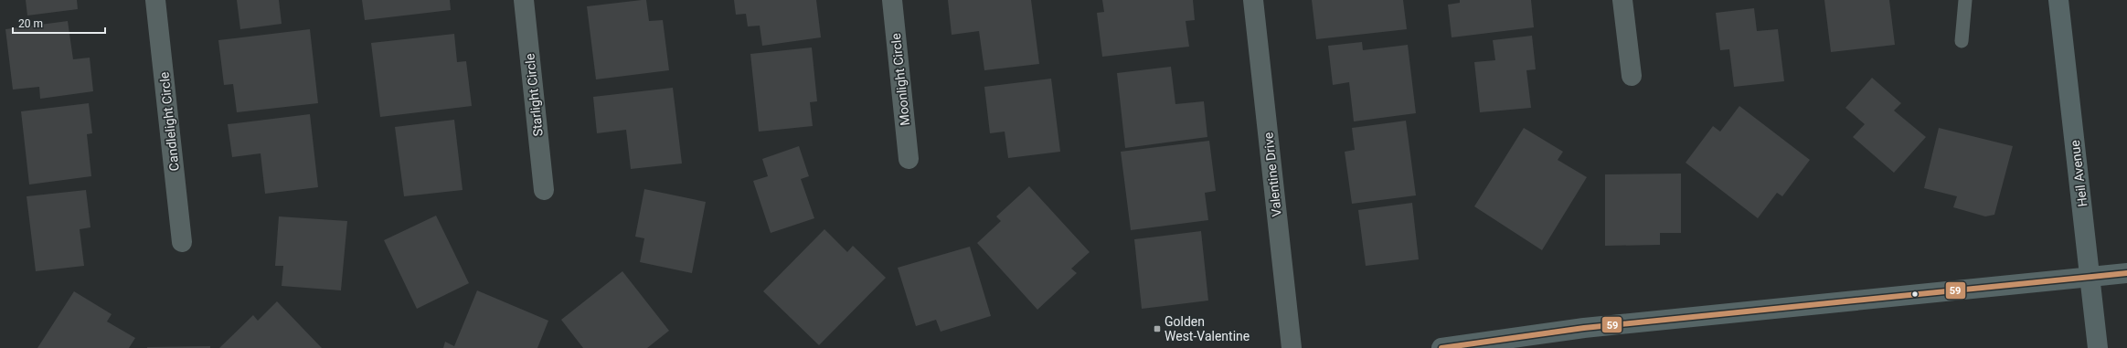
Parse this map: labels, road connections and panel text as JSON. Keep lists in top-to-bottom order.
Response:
{
  "streets": {
    "main road": ["Heil Avenue"],
    "street": [
      "Moonlight Circle",
      "Starlight Circle",
      "Candlelight Circle",
      "Valentine Drive"
    ]
  },
  "places": {
    "transit": ["Golden West-Valentine"]
  },
  "lines": ["transit line 59"],
  "scale_bar": "20 m"
}
